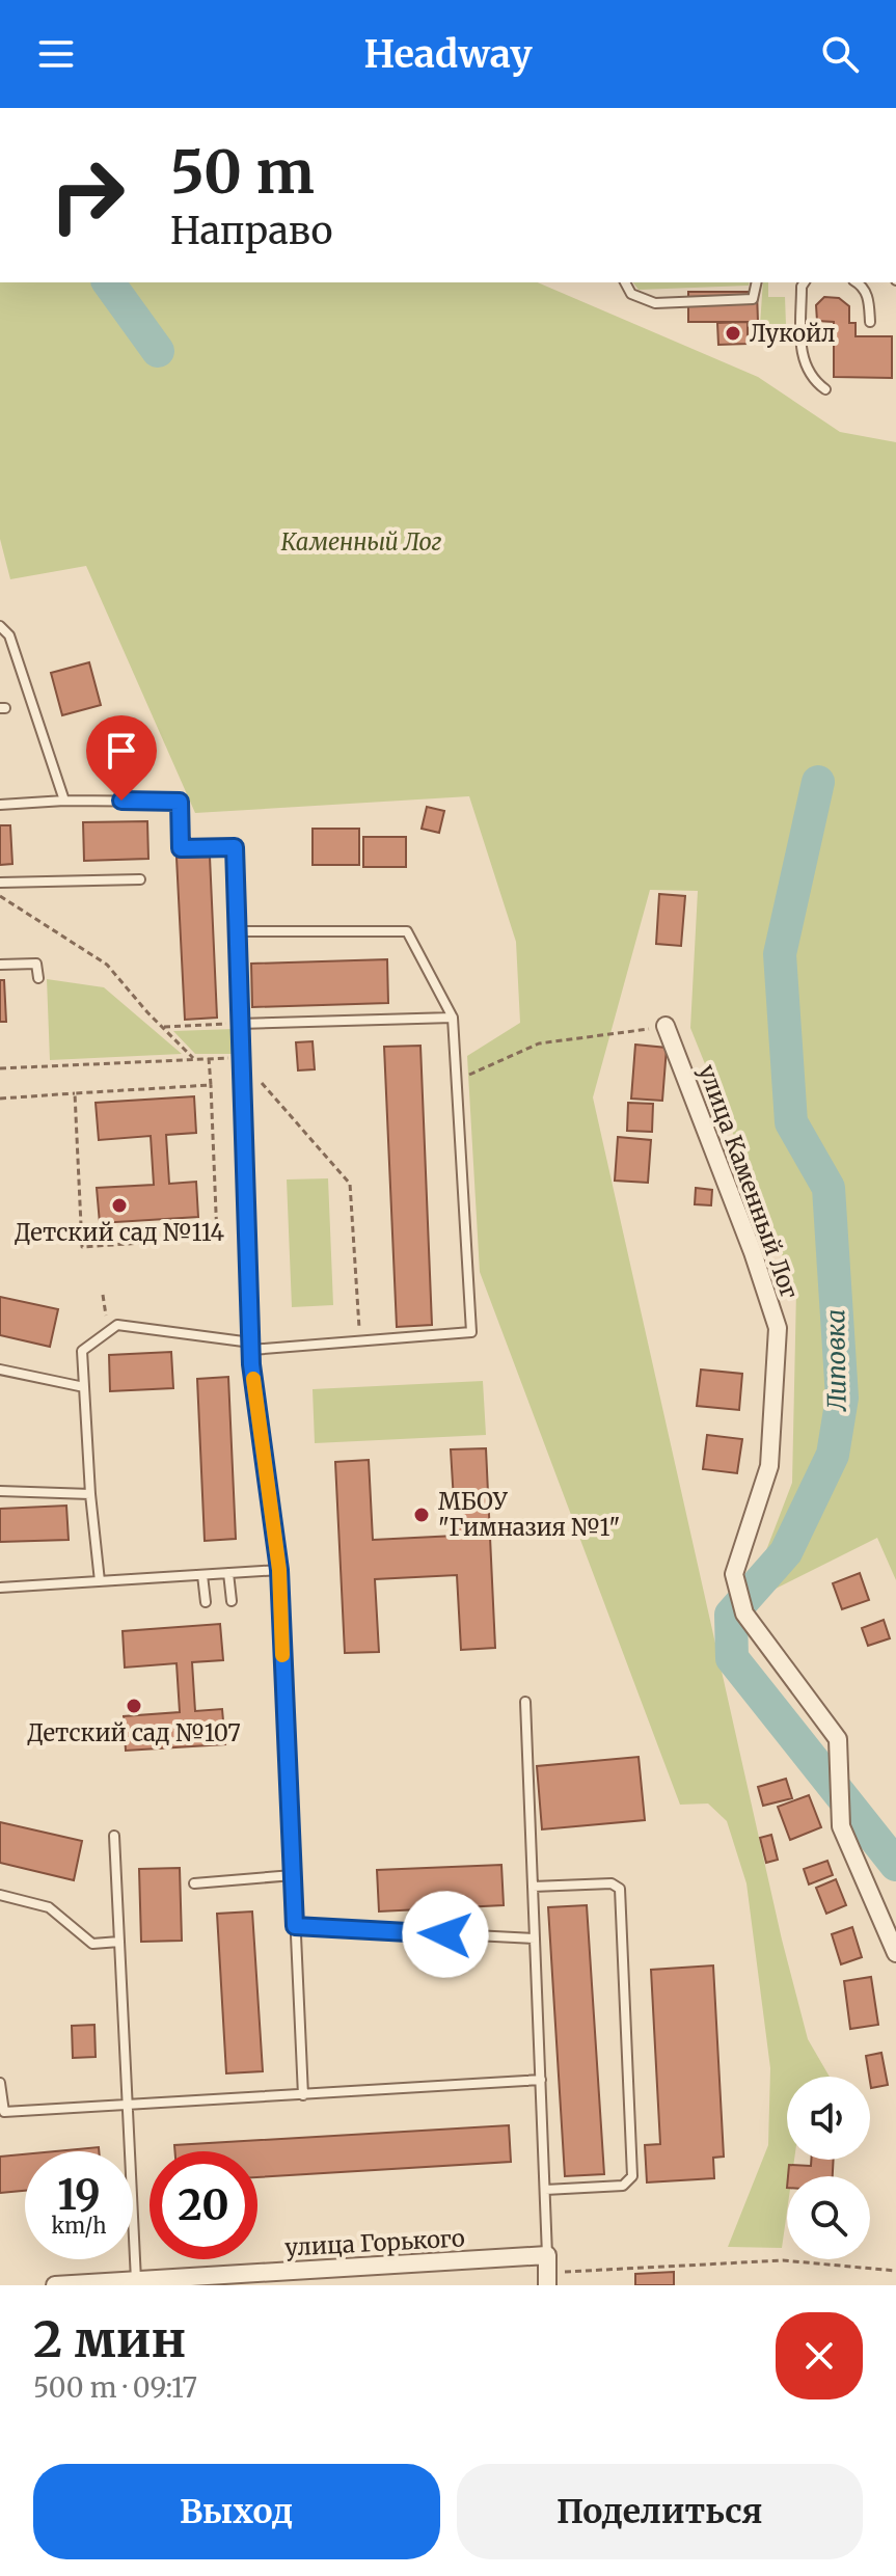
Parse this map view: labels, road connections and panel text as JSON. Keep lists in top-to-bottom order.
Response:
{
  "streets": {
    "street": ["улица Каменный Лог", "улица Горького"]
  },
  "water": ["Липовка"],
  "parks": ["Каменный Лог"],
  "places": [
    "Лукойл",
    "Детский сад №114",
    "МБОУ \"Гимназия №1\"",
    "Детский сад №107"
  ],
  "page": {
    "header": "Headway",
    "turn": ["50 m", "Направо"],
    "speed": "19 km/h",
    "limit": "20",
    "heading": ["2 мин", "500 m · 09:17"],
    "buttons": ["Выход", "Поделиться"]
  }
}
